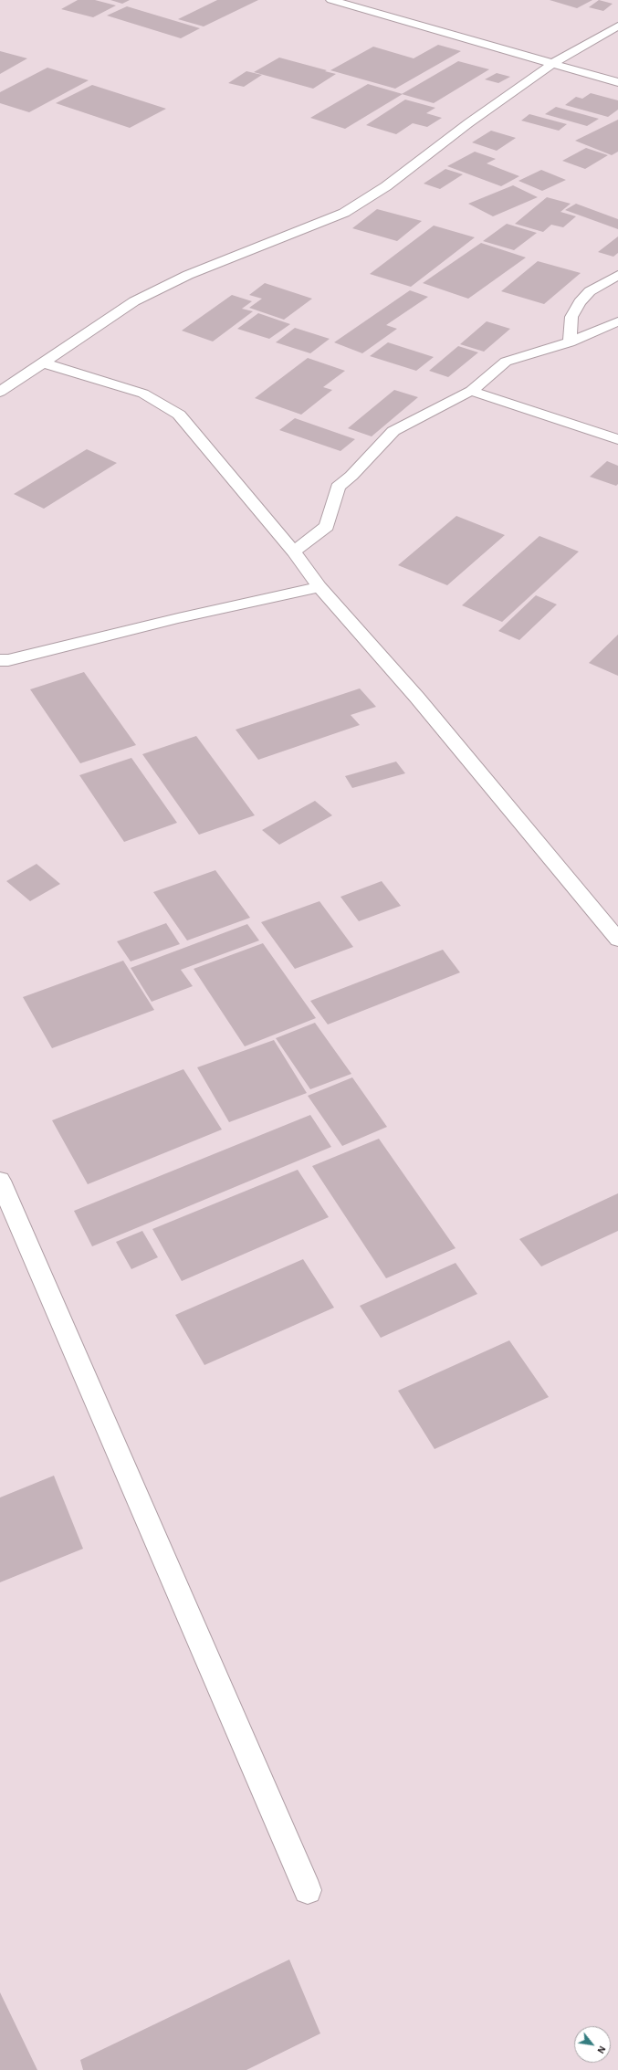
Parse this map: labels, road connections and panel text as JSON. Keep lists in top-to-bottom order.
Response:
{
  "north": "bottom right"
}
